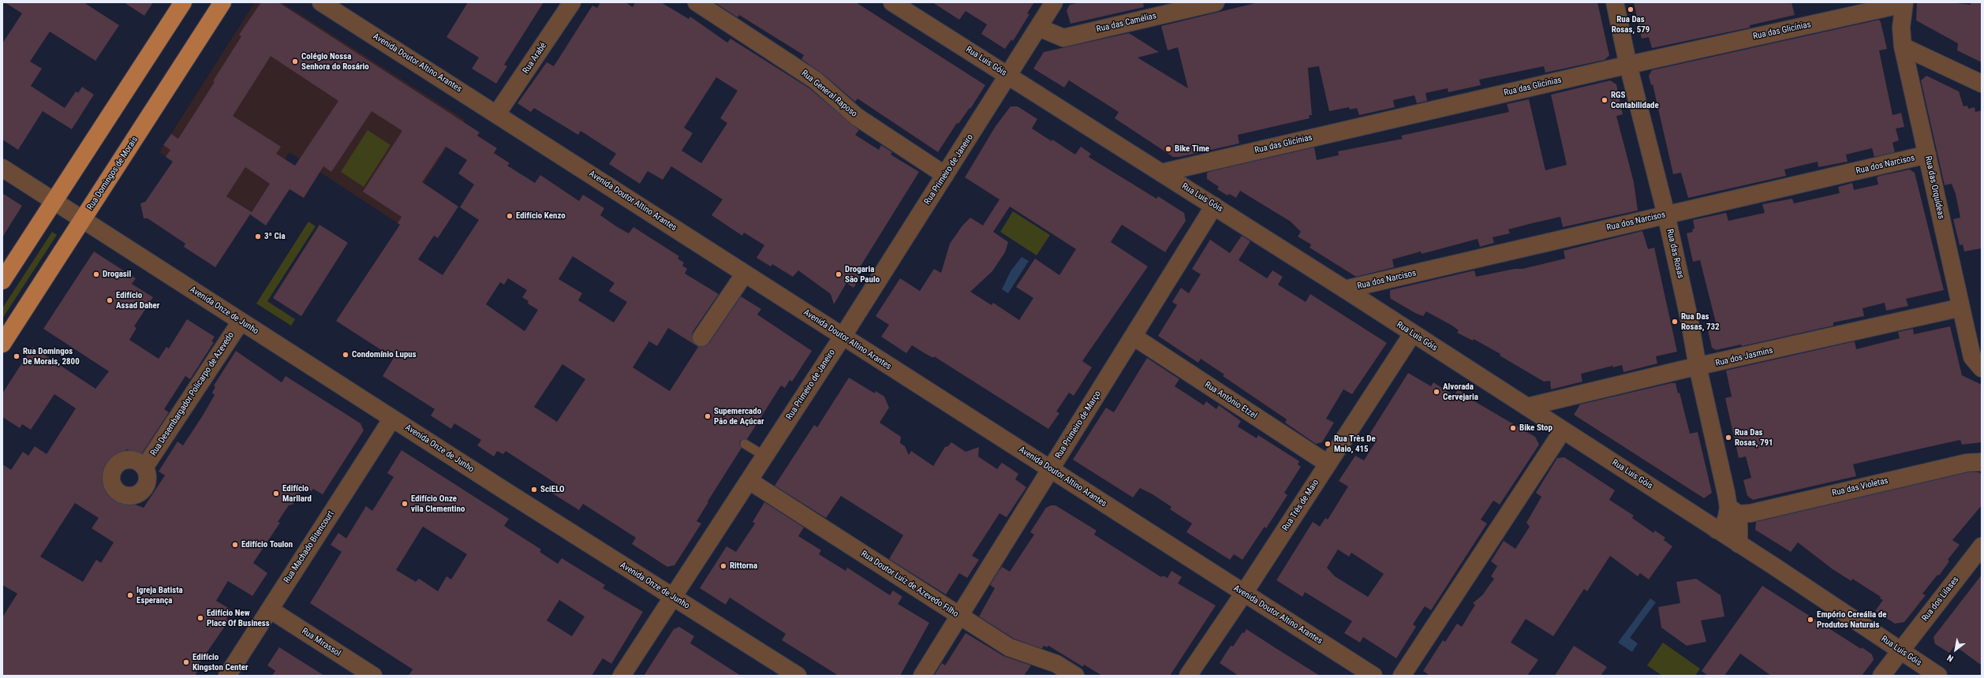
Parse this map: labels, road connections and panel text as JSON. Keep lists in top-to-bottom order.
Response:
{
  "streets": {
    "main road": ["Rua Domingos de Morais"],
    "street": [
      "Rua das Camélias",
      "Rua das Glicínias",
      "Rua Arabé",
      "Rua Luis Góis",
      "Avenida Doutor Altino Arantes",
      "Rua General Raposo",
      "Rua dos Narcisos",
      "Rua Primeiro de Janeiro",
      "Rua das Orquídeas",
      "Rua das Rosas",
      "Avenida Onze de Junho",
      "Rua dos Jasmins",
      "Rua Desembargador Policarpo de Azevedo",
      "Rua Antônio Etzel",
      "Rua Primeiro de Março",
      "Rua das Violetas",
      "Rua Três de Maio",
      "Rua Machado Bitencourt",
      "Rua Doutor Luiz de Azevedo Filho",
      "Rua dos Lilases",
      "Rua Mirassol"
    ]
  },
  "crossings": [
    ["Rua das Camélias", "Rua Primeiro de Janeiro"],
    ["Rua das Glicínias", "Rua Luis Góis"],
    ["Rua das Glicínias", "Rua das Orquídeas"],
    ["Rua das Glicínias", "Rua das Rosas"],
    ["Rua Arabé", "Avenida Doutor Altino Arantes"],
    ["Rua Luis Góis", "Rua dos Narcisos"],
    ["Rua Luis Góis", "Rua Primeiro de Janeiro"],
    ["Rua Luis Góis", "Rua das Rosas"],
    ["Rua Luis Góis", "Rua dos Jasmins"],
    ["Rua Luis Góis", "Rua Primeiro de Março"],
    ["Rua Luis Góis", "Rua Três de Maio"],
    ["Rua Luis Góis", "Rua dos Lilases"],
    ["Avenida Doutor Altino Arantes", "Rua Primeiro de Janeiro"],
    ["Avenida Doutor Altino Arantes", "Rua Primeiro de Março"],
    ["Avenida Doutor Altino Arantes", "Rua Três de Maio"],
    ["Rua General Raposo", "Rua Primeiro de Janeiro"],
    ["Rua dos Narcisos", "Rua das Orquídeas"],
    ["Rua dos Narcisos", "Rua das Rosas"],
    ["Rua Primeiro de Janeiro", "Avenida Onze de Junho"],
    ["Rua Primeiro de Janeiro", "Rua Doutor Luiz de Azevedo Filho"],
    ["Rua Domingos de Morais", "Avenida Onze de Junho"],
    ["Rua das Orquídeas", "Rua dos Jasmins"],
    ["Rua das Rosas", "Rua dos Jasmins"],
    ["Rua das Rosas", "Rua das Violetas"],
    ["Avenida Onze de Junho", "Rua Desembargador Policarpo de Azevedo"],
    ["Avenida Onze de Junho", "Rua Machado Bitencourt"],
    ["Rua Antônio Etzel", "Rua Primeiro de Março"],
    ["Rua Antônio Etzel", "Rua Três de Maio"],
    ["Rua Primeiro de Março", "Rua Doutor Luiz de Azevedo Filho"],
    ["Rua Machado Bitencourt", "Rua Mirassol"]
  ],
  "places": [
    "Rua Das Rosas, 579",
    "Colégio Nossa Senhora do Rosário",
    "RGS Contabilidade",
    "Bike Time",
    "Edifício Kenzo",
    "3ª Cia",
    "Drogasil",
    "Drogaria São Paulo",
    "Edifício Assad Daher",
    "Rua Das Rosas, 732",
    "Condomínio Lupus",
    "Rua Domingos De Morais, 2800",
    "Alvorada Cervejaria",
    "Supemercado Pão de Açúcar",
    "Bike Stop",
    "Rua Das Rosas, 791",
    "Rua Três De Maio, 415",
    "SciELO",
    "Edifício Marllard",
    "Edifício Onze vila Clementino",
    "Edifício Toulon",
    "Rittorna",
    "Igreja Batista Esperança",
    "Edifício New Place Of Business",
    "Empório Cereália de Produtos Naturais",
    "Edifício Kingston Center"
  ],
  "north": "bottom left"
}
